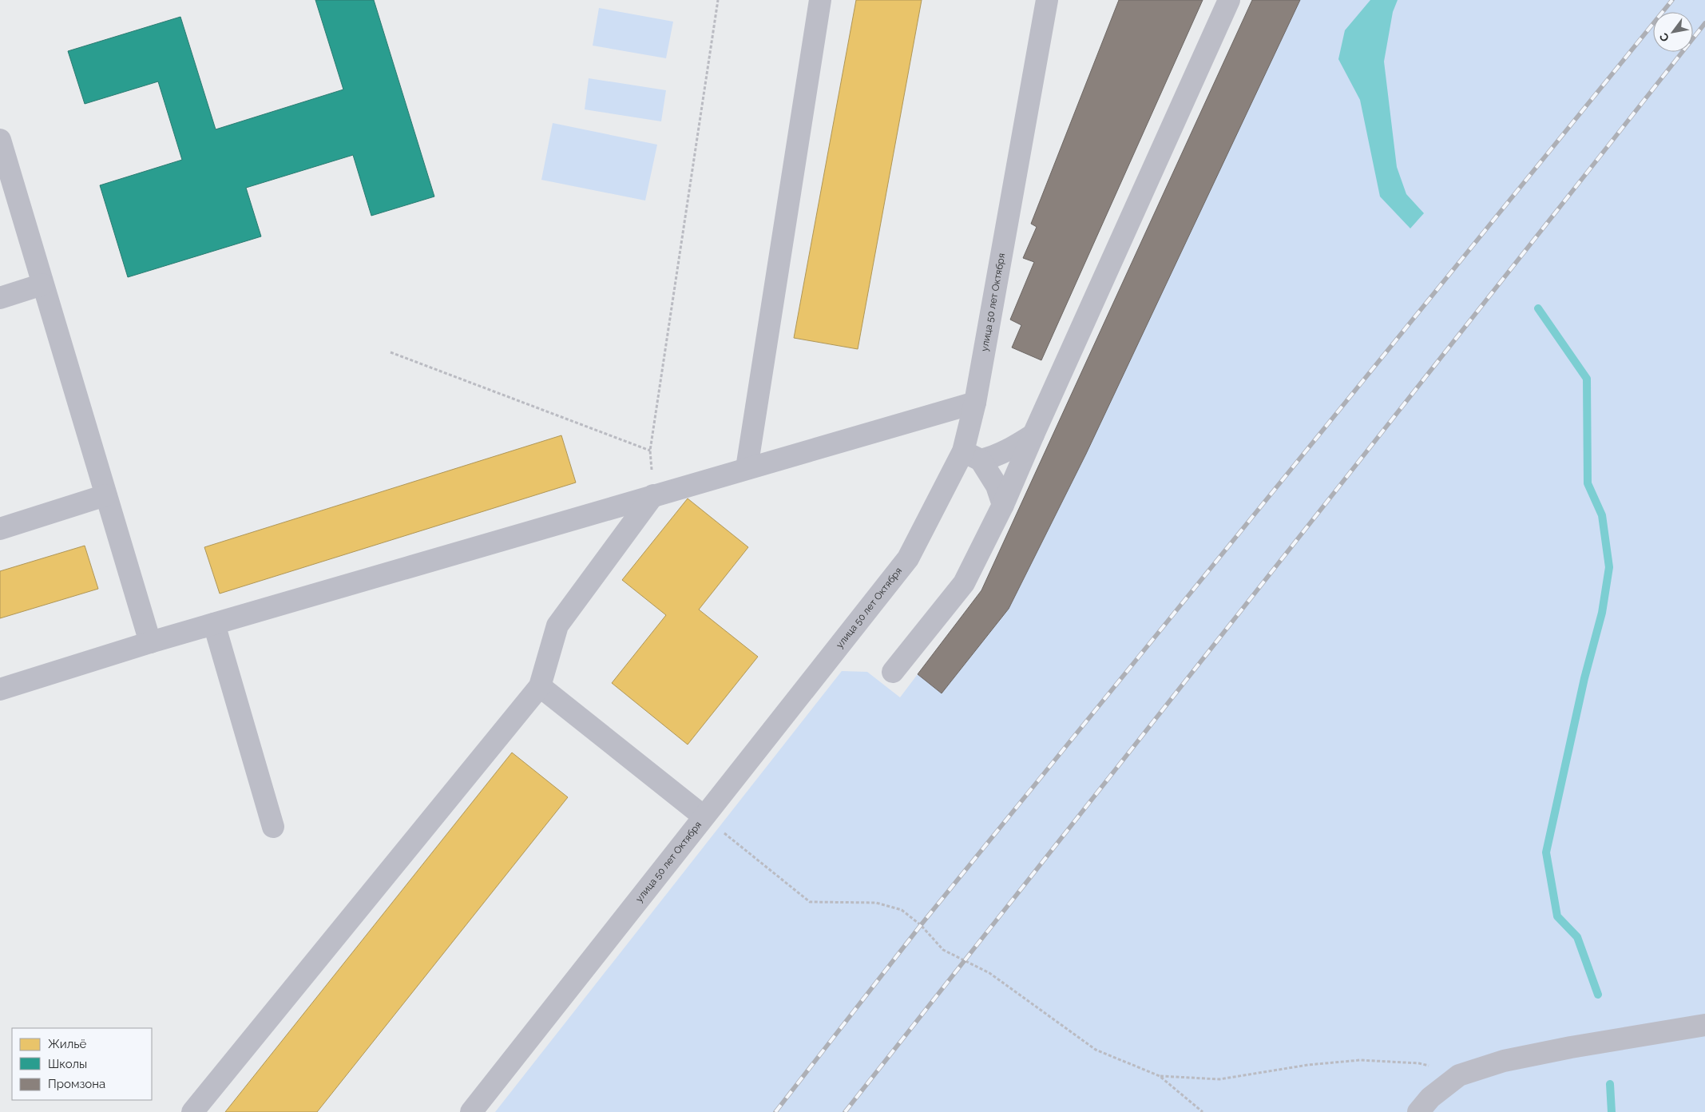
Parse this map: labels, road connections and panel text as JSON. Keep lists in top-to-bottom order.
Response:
{
  "streets": {
    "street": ["улица 50 лет Октября"]
  },
  "legend": ["Жильё", "Школы", "Промзона"],
  "north": "bottom left"
}
